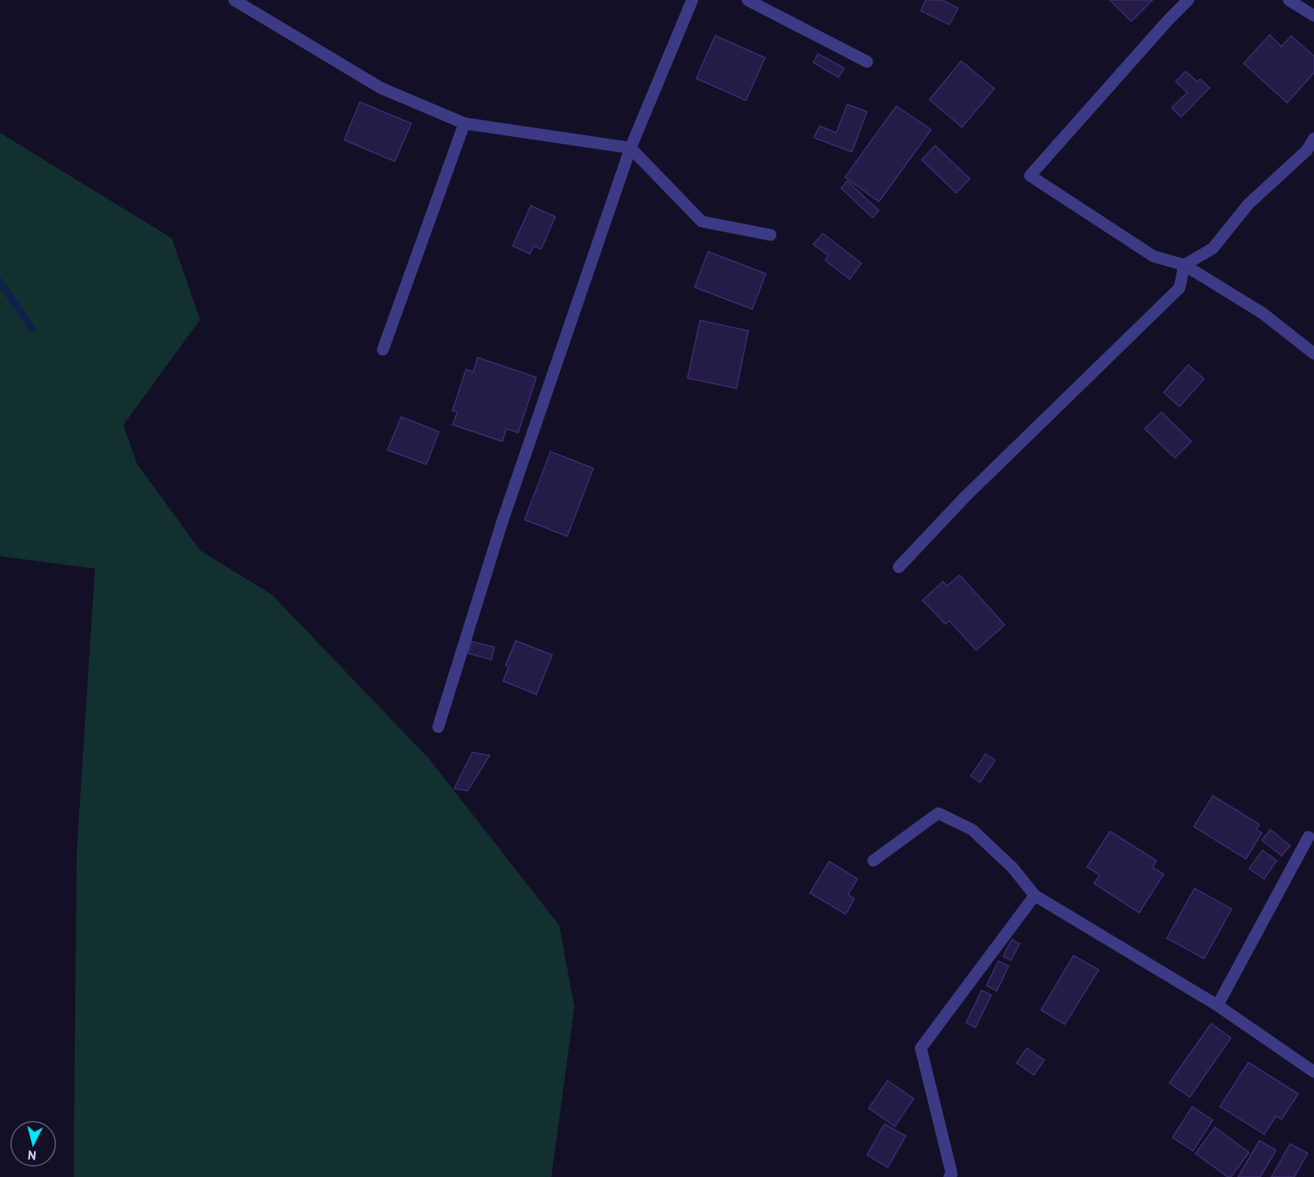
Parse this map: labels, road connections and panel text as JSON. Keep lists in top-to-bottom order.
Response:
{
  "north": "bottom"
}
